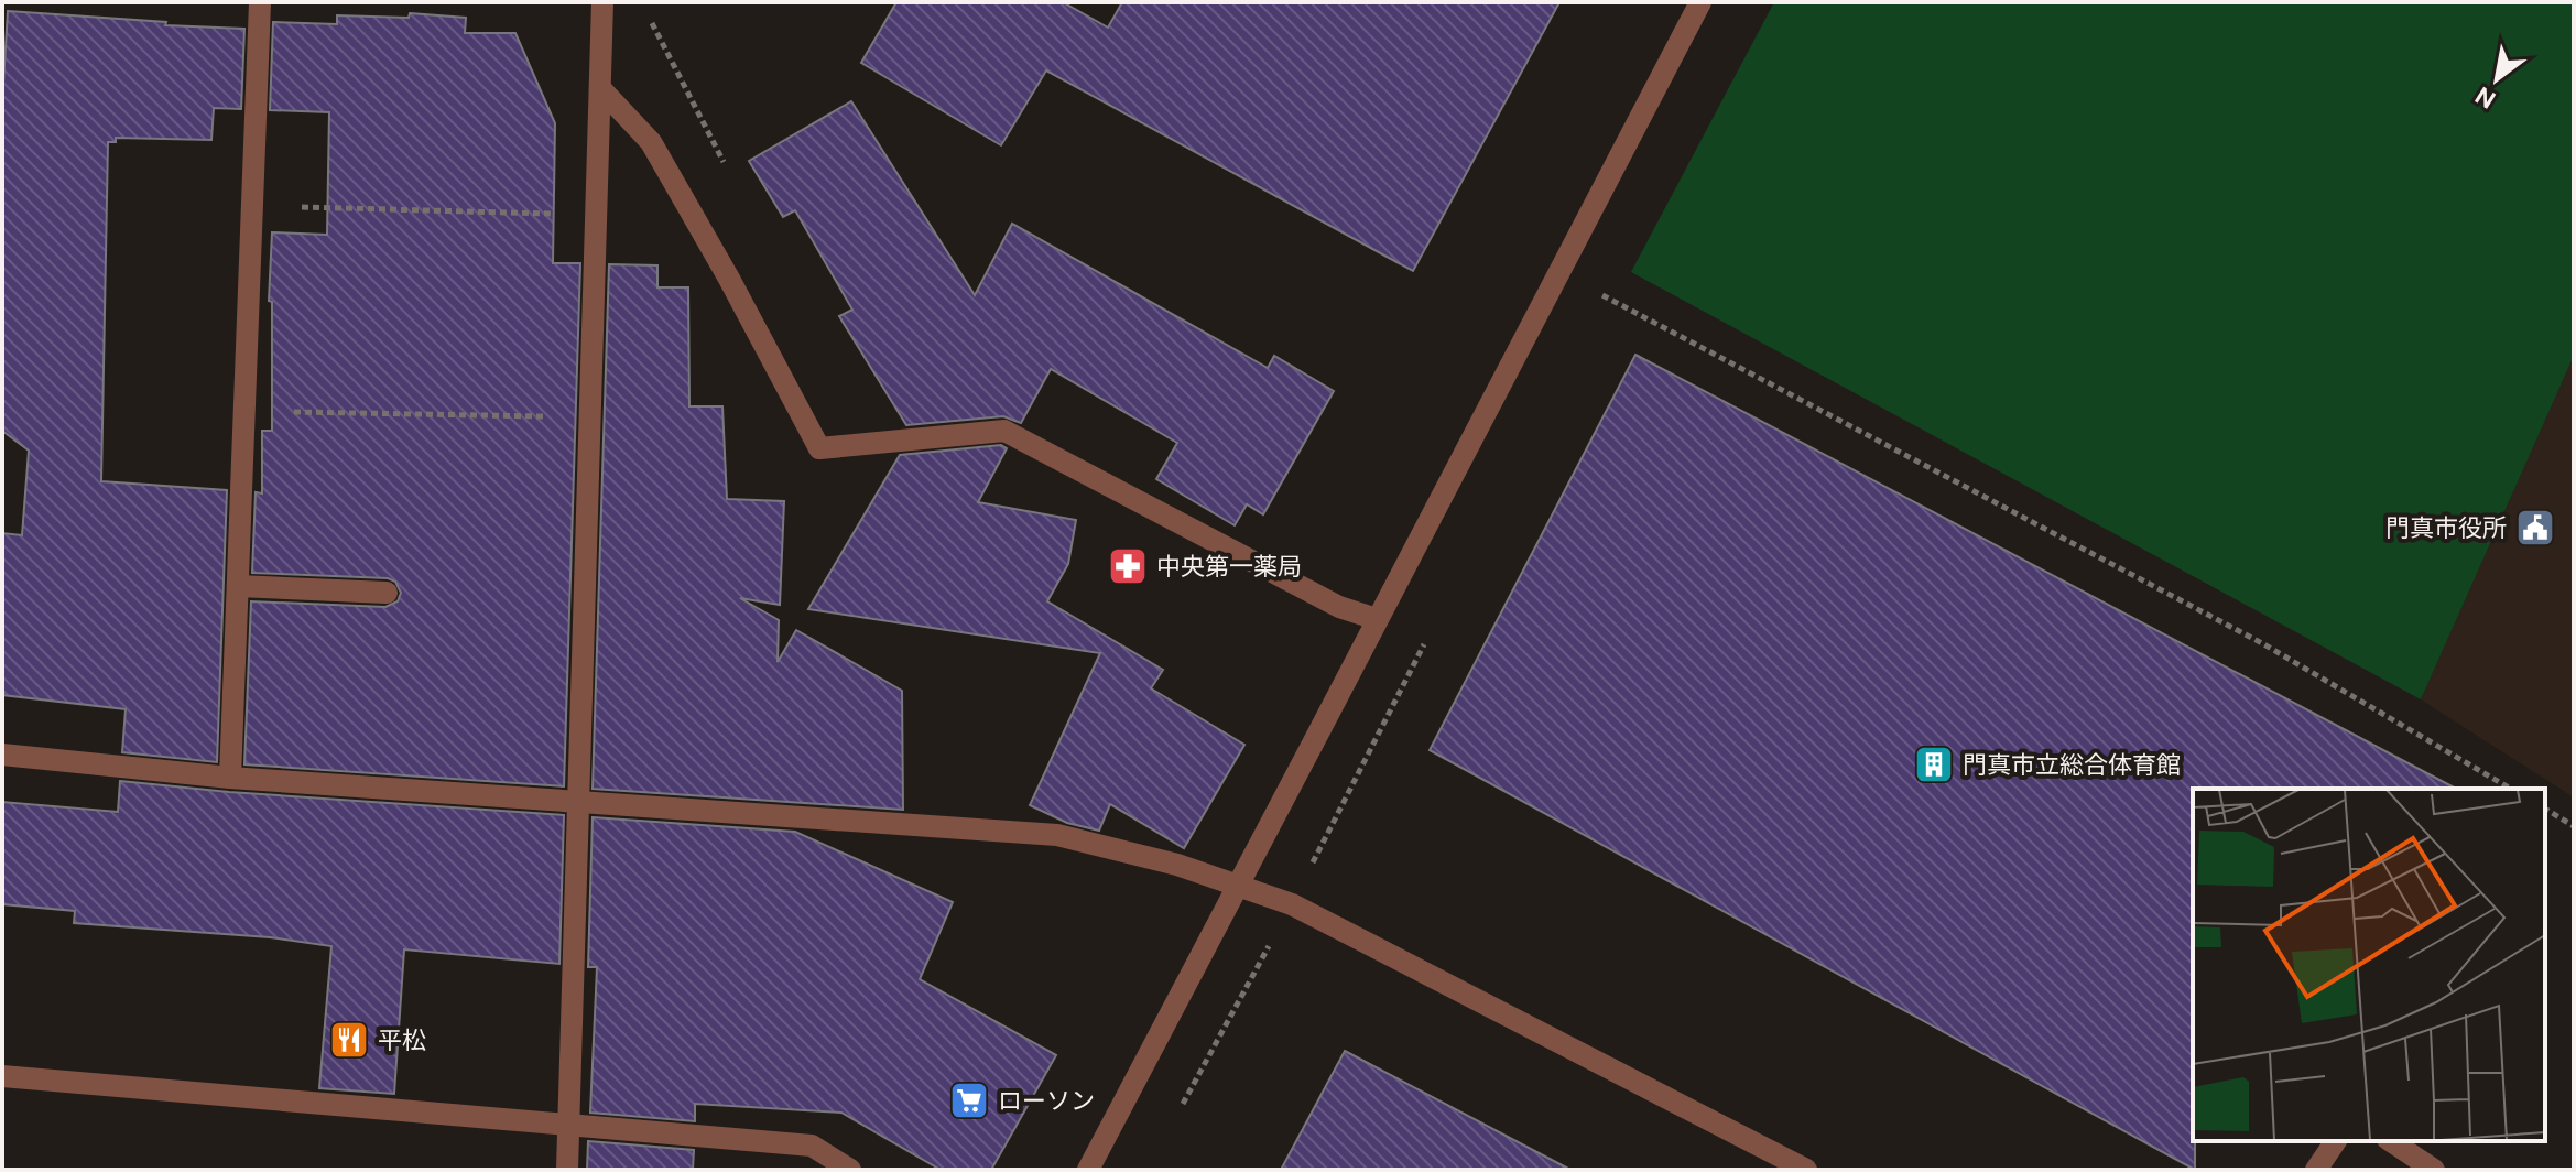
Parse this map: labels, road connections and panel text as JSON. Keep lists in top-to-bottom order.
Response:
{
  "places": {
    "public building": ["門真市役所"],
    "pharmacy": ["中央第一薬局"],
    "building": ["門真市立総合体育館"],
    "restaurant": ["平松"],
    "supermarket": ["ローソン"]
  },
  "north": "bottom left"
}
